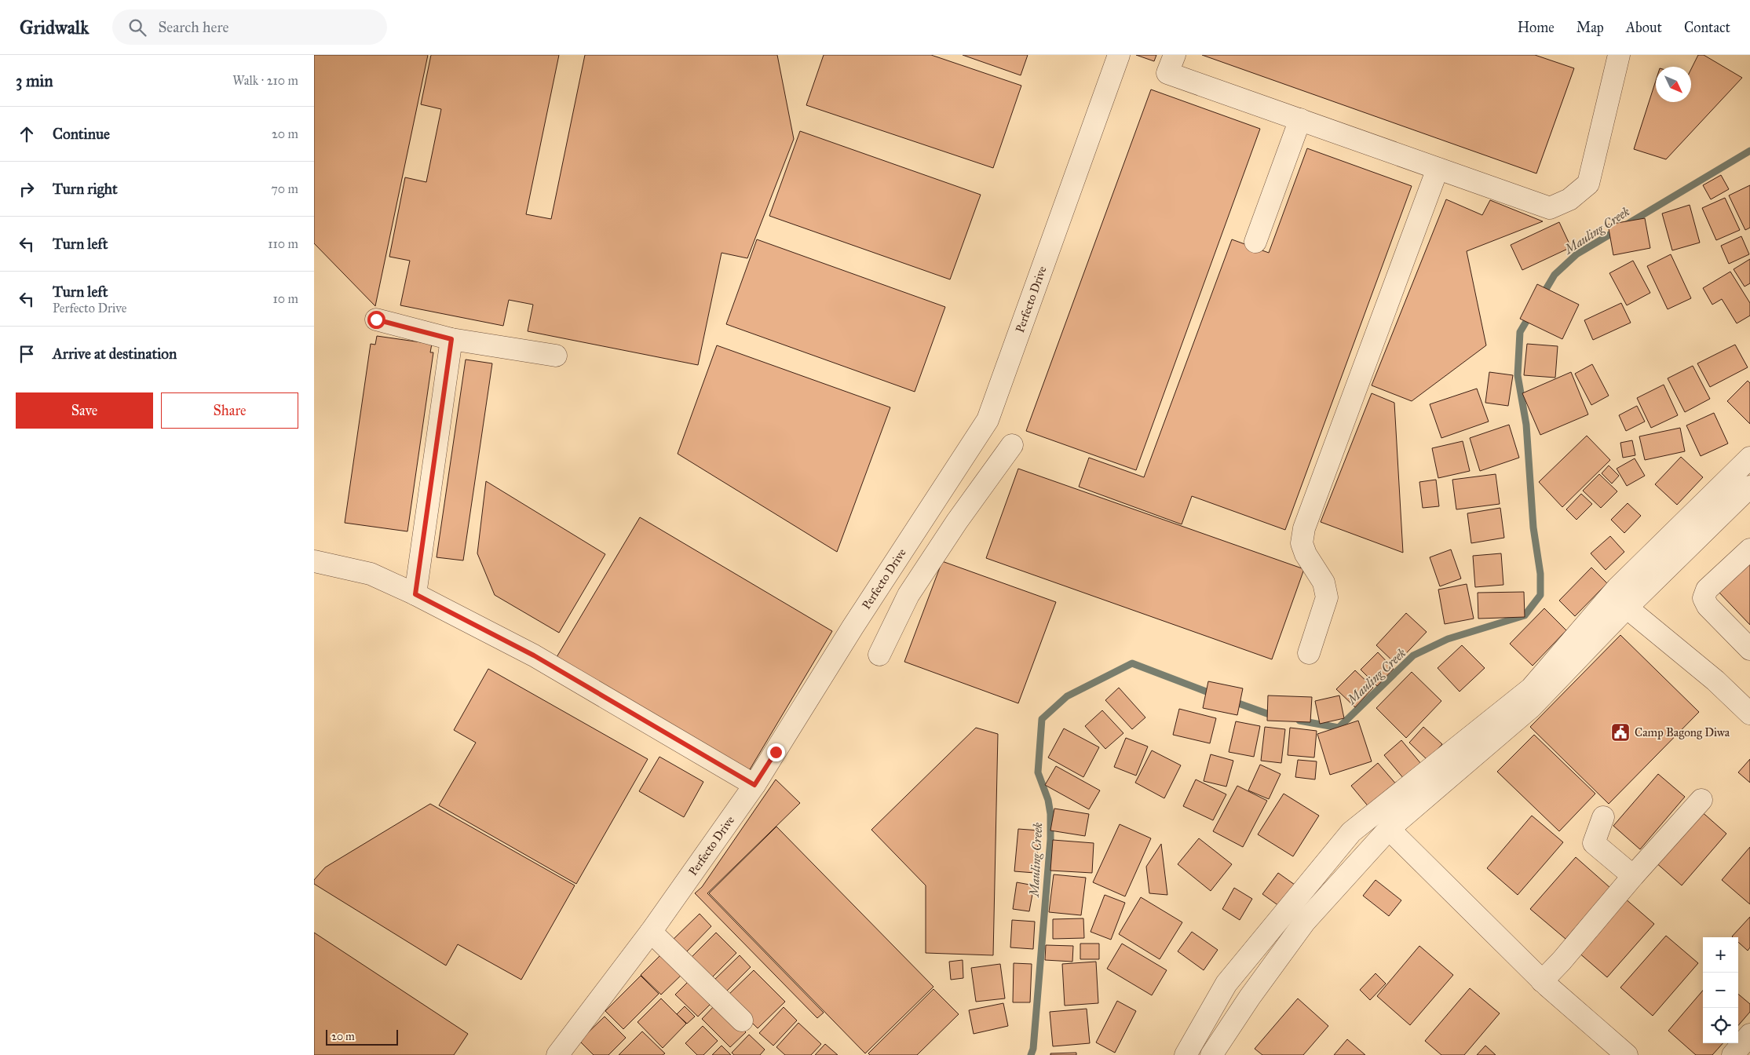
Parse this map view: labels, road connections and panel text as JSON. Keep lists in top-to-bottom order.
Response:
{
  "streets": {
    "street": ["Perfecto Drive"]
  },
  "water": ["Mauling Creek"],
  "places": {
    "public building": ["Camp Bagong Diwa"]
  },
  "scale_bar": "20 m",
  "north": "bottom right",
  "page": {
    "header": "Gridwalk",
    "search": "Search here",
    "nav": [
      "Home",
      "Map",
      "About",
      "Contact"
    ],
    "heading": ["3 min", "Walk · 210 m"],
    "list": [
      ["Continue", "20 m"],
      ["Turn right", "70 m"],
      ["Turn left", "110 m"],
      ["Turn left", "Perfecto Drive", "10 m"],
      "Arrive at destination"
    ],
    "buttons": ["Save", "Share"],
    "map_buttons": ["+", "−"],
    "scale": "20 m"
  }
}
